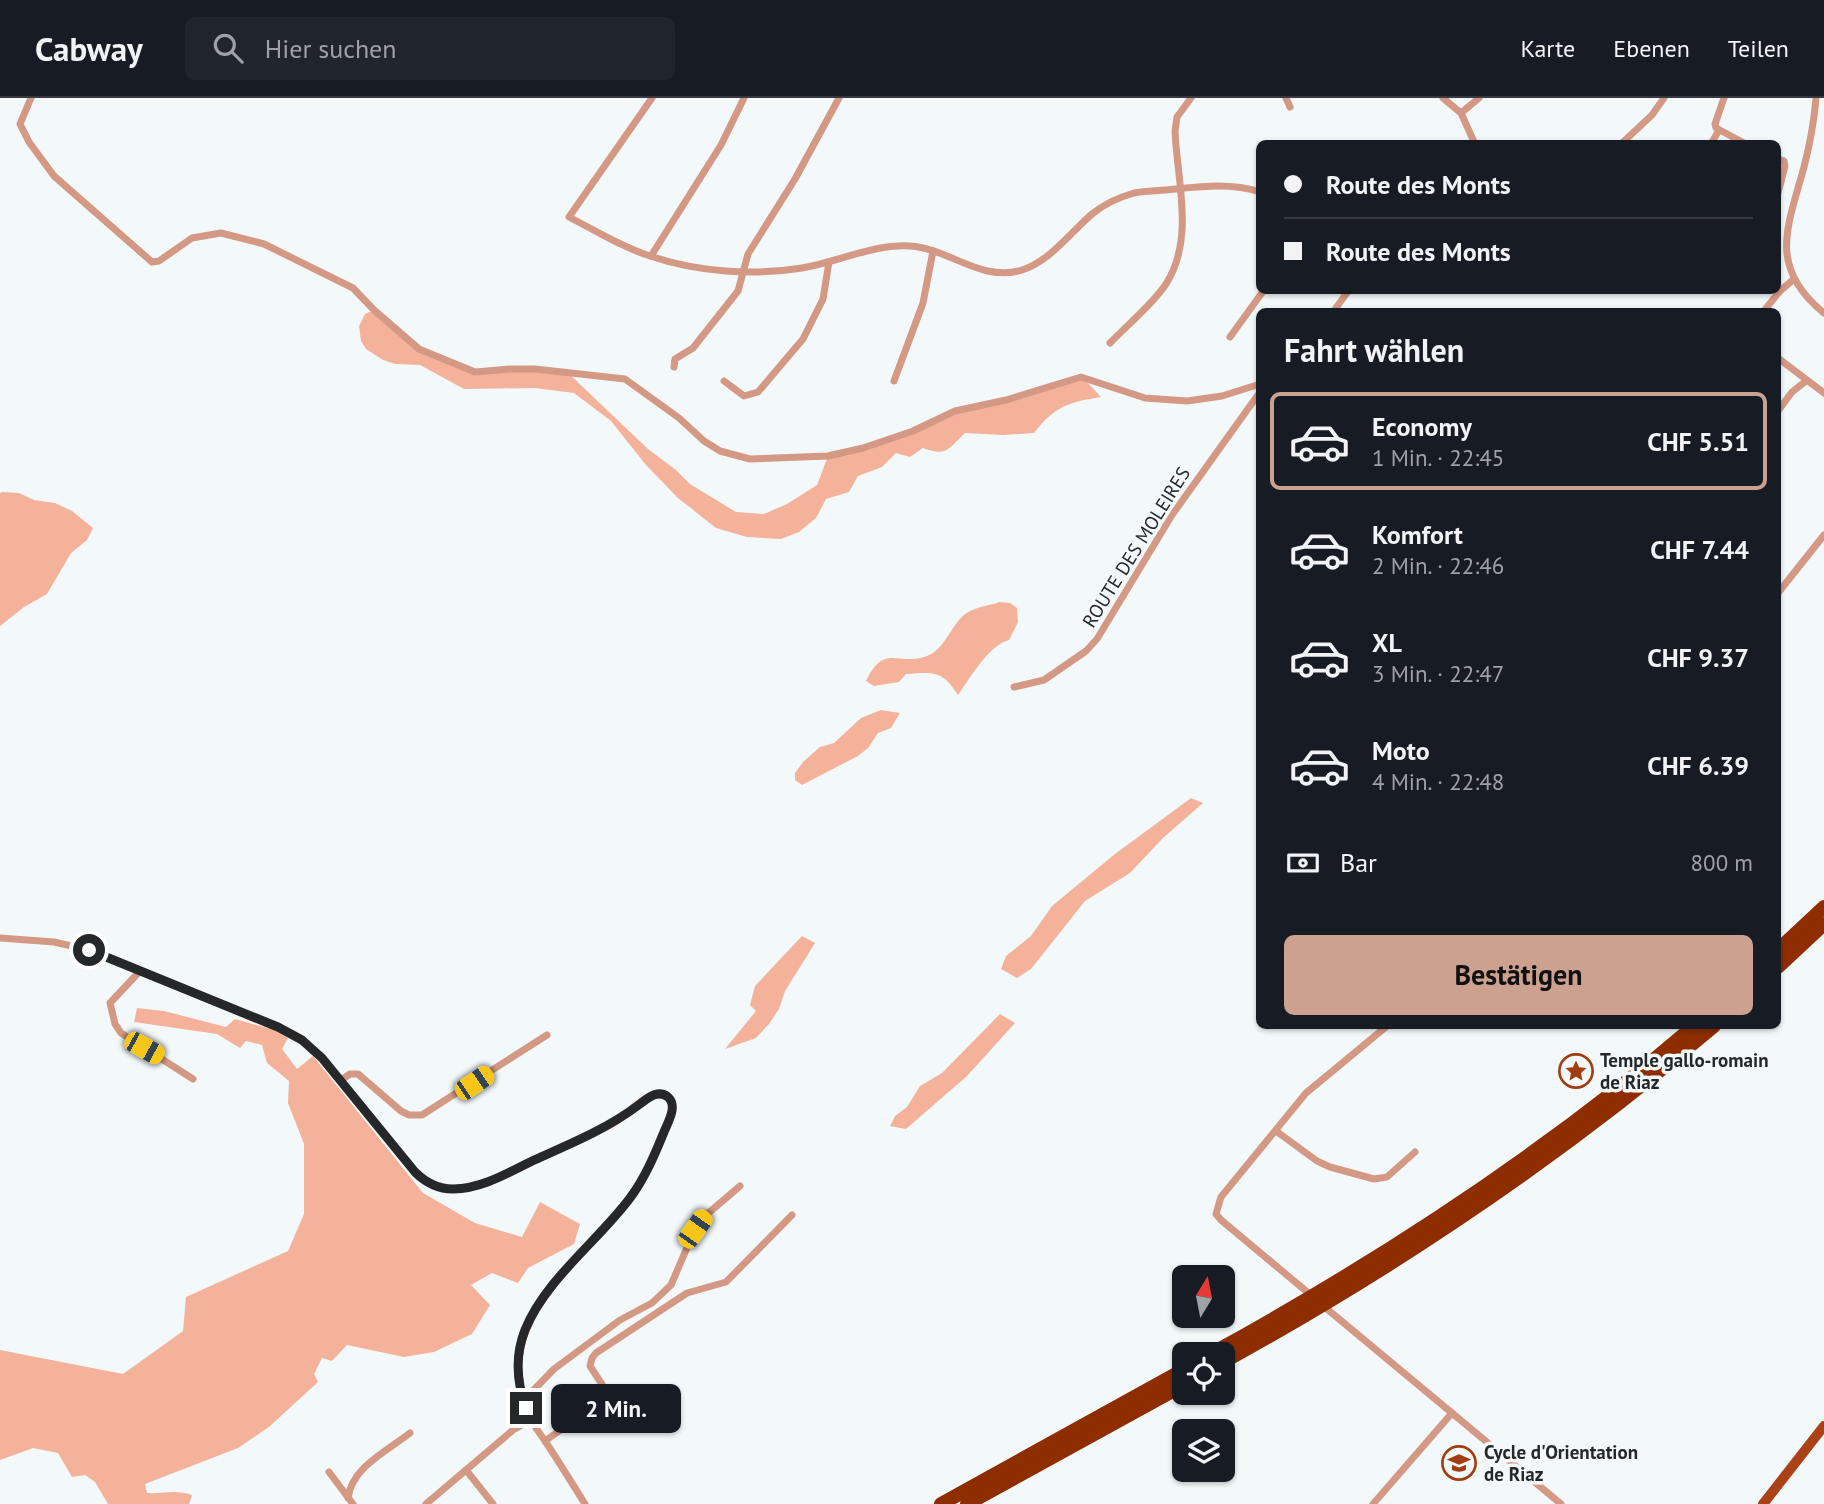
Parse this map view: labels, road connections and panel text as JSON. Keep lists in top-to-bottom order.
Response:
{
  "streets": {
    "street": ["ROUTE DES MOLEIRES"]
  },
  "places": {
    "place": ["Temple gallo-romain de Riaz"],
    "school or university": ["Cycle d'Orientation de Riaz"]
  },
  "north": "top",
  "page": {
    "header": "Cabway",
    "search": "Hier suchen",
    "nav": ["Karte", "Ebenen", "Teilen"],
    "banner": ["Route des Monts", "Route des Monts"],
    "heading": "Fahrt wählen",
    "list": [
      {
        "name": "Economy",
        "note": "1 Min. · 22:45",
        "value": "CHF 5.51"
      },
      {
        "name": "Komfort",
        "note": "2 Min. · 22:46",
        "value": "CHF 7.44"
      },
      {
        "name": "XL",
        "note": "3 Min. · 22:47",
        "value": "CHF 9.37"
      },
      {
        "name": "Moto",
        "note": "4 Min. · 22:48",
        "value": "CHF 6.39"
      }
    ],
    "pay": ["Bar", "800 m"],
    "buttons": "Bestätigen",
    "bubble": "2 Min."
  }
}
